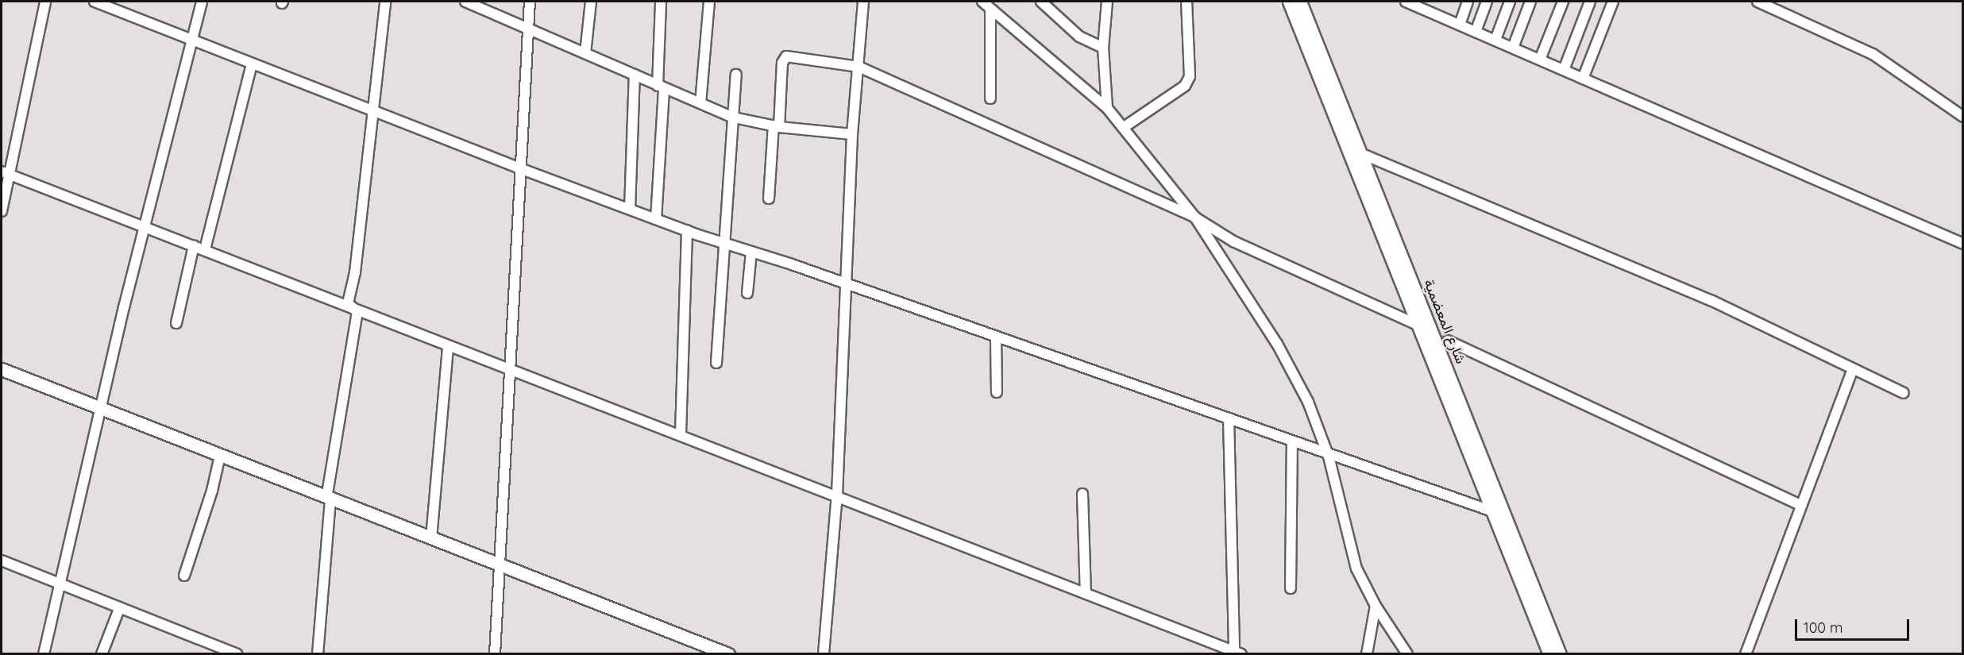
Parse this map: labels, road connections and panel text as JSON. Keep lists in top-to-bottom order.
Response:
{
  "streets": {
    "main road": ["شارع المعضمية"]
  },
  "scale_bar": "100 m"
}
